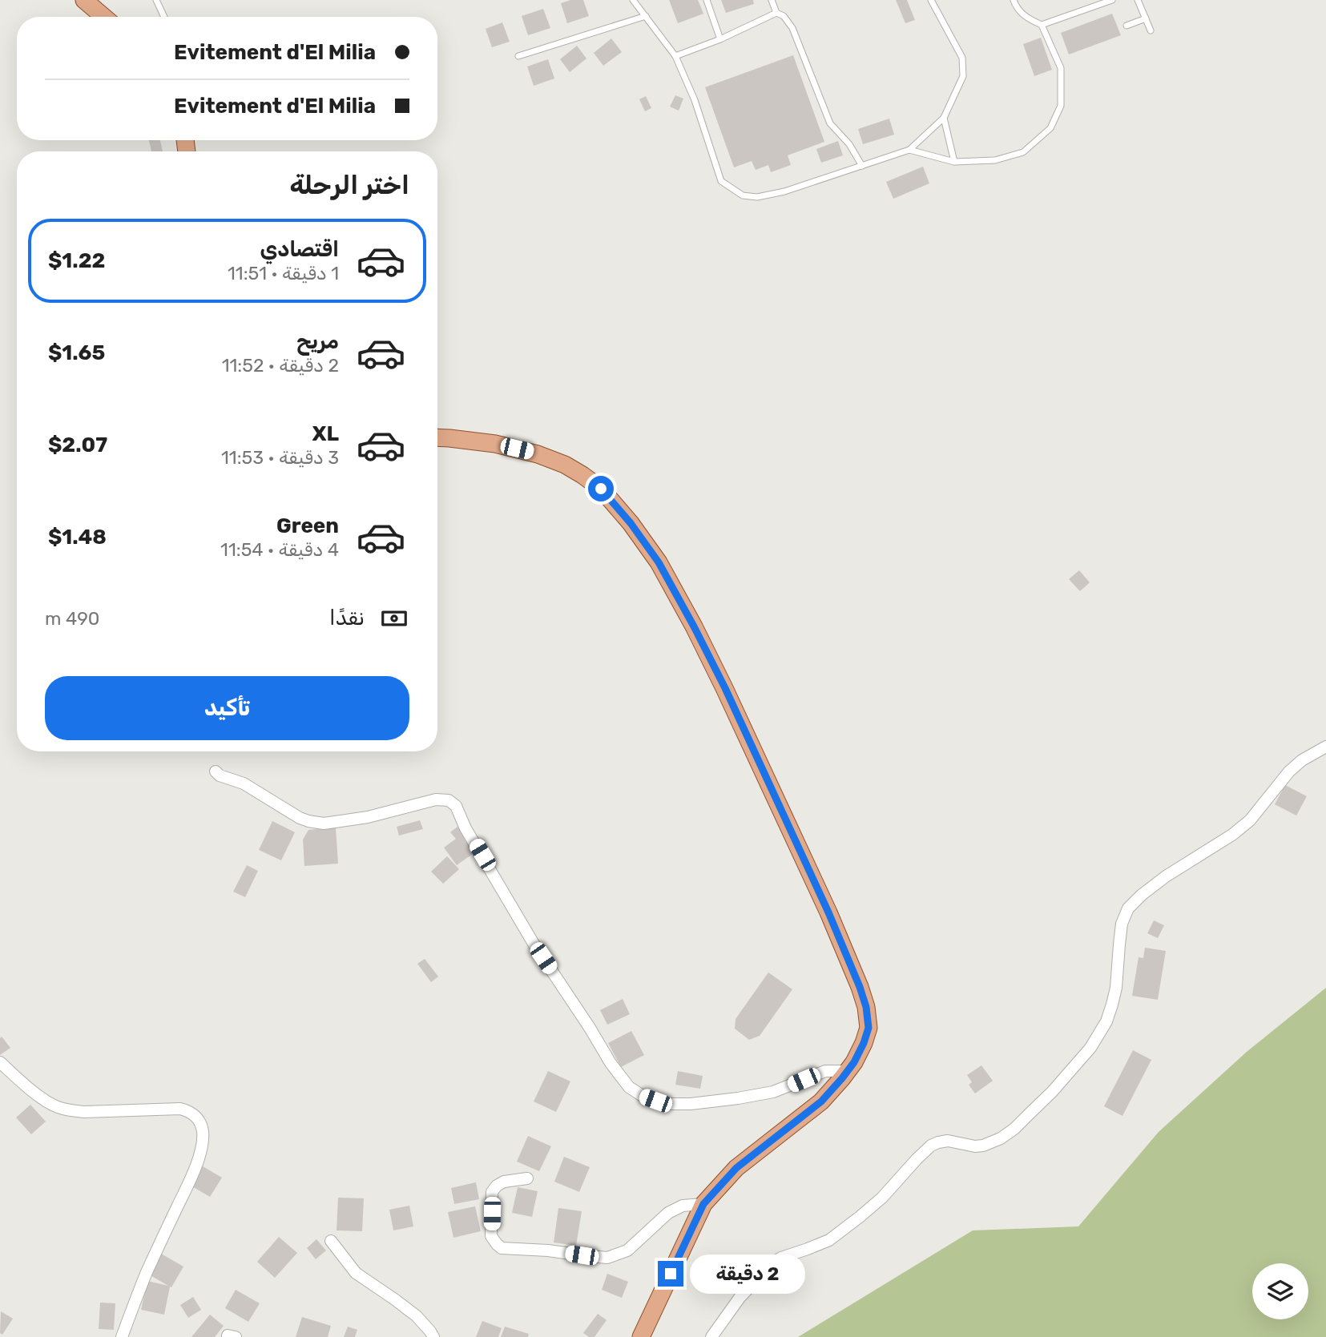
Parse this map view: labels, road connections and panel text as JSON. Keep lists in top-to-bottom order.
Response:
{
  "page": {
    "banner": ["Evitement d'El Milia", "Evitement d'El Milia"],
    "heading": "اختر الرحلة",
    "list": [
      {
        "name": "اقتصادي",
        "note": "1 دقيقة · 11:51",
        "value": "$1.22"
      },
      {
        "name": "مريح",
        "note": "2 دقيقة · 11:52",
        "value": "$1.65"
      },
      {
        "name": "XL",
        "note": "3 دقيقة · 11:53",
        "value": "$2.07"
      },
      {
        "name": "Green",
        "note": "4 دقيقة · 11:54",
        "value": "$1.48"
      }
    ],
    "pay": ["نقدًا", "490 m"],
    "buttons": "تأكيد",
    "bubble": "2 دقيقة"
  }
}
